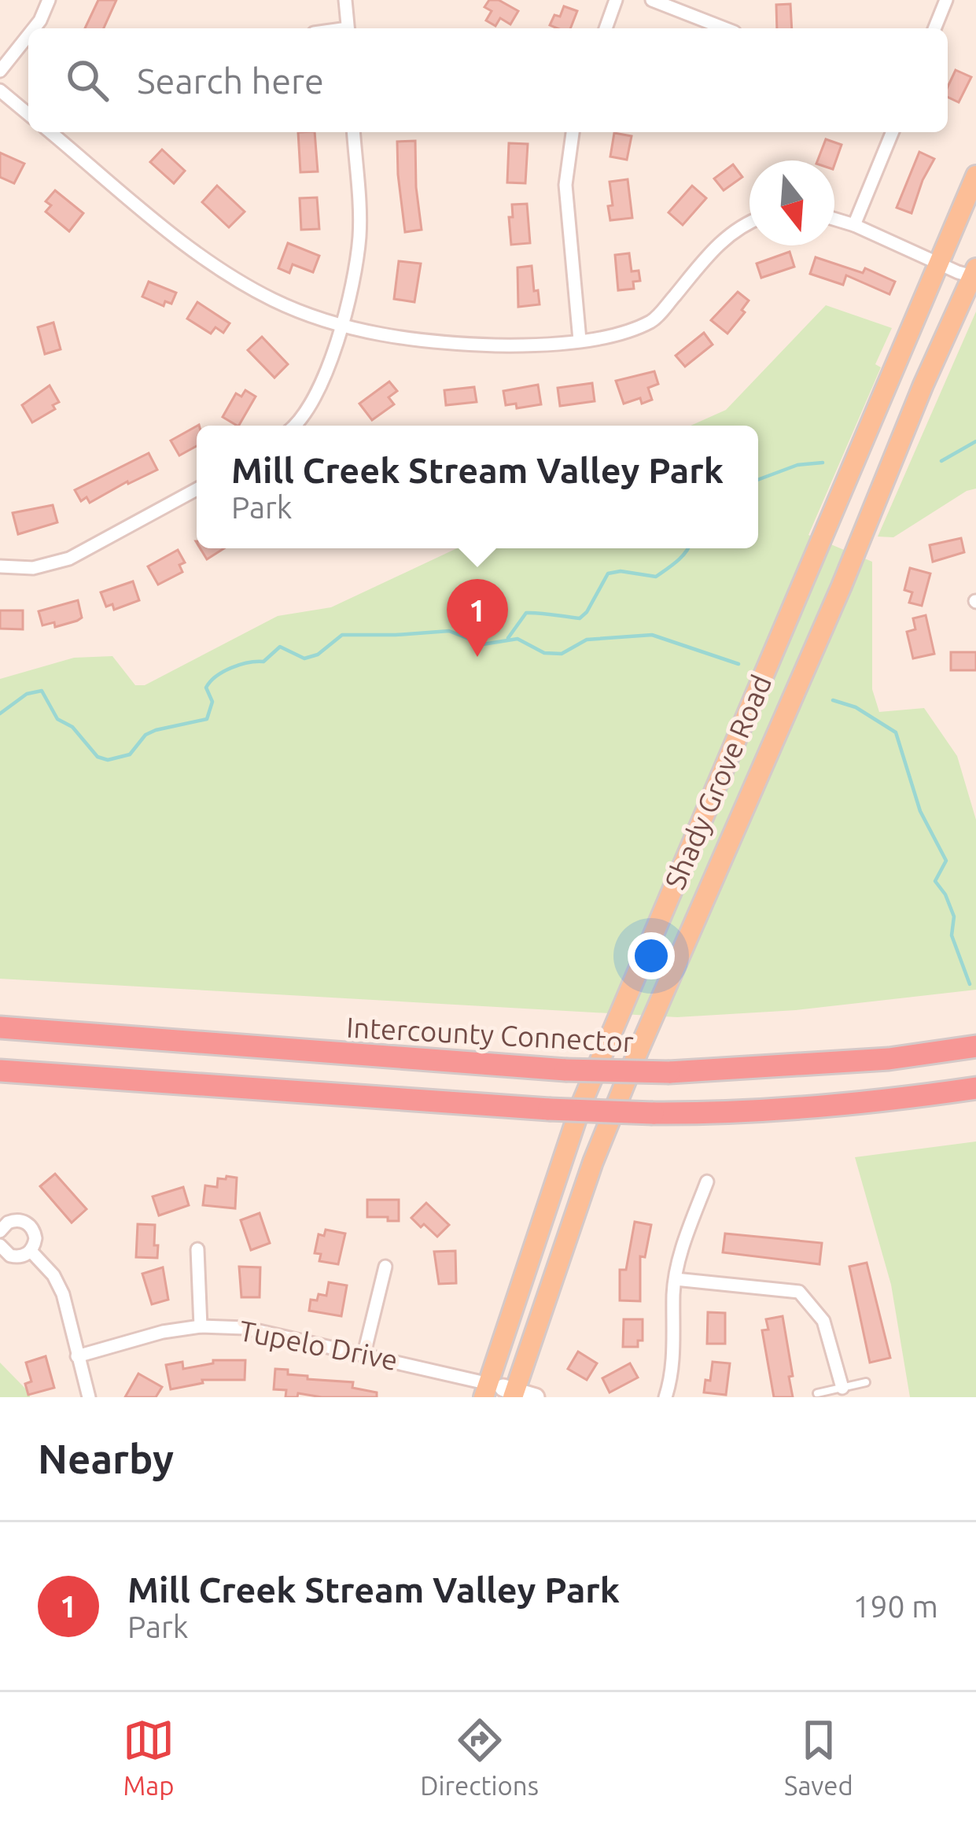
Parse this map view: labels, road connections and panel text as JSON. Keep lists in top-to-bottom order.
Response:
{
  "streets": {
    "highway": ["Intercounty Connector"],
    "main road": ["Shady Grove Road"],
    "street": ["Tupelo Drive"]
  },
  "crossings": [
    ["Shady Grove Road", "Tupelo Drive"]
  ],
  "north": "bottom",
  "page": {
    "search": "Search here",
    "popup": ["Mill Creek Stream Valley Park", "Park"],
    "pins": "1",
    "heading": "Nearby",
    "list": [
      {
        "mark": "1",
        "name": "Mill Creek Stream Valley Park",
        "note": "Park",
        "value": "190 m"
      }
    ],
    "nav": ["Map", "Directions", "Saved"]
  }
}
